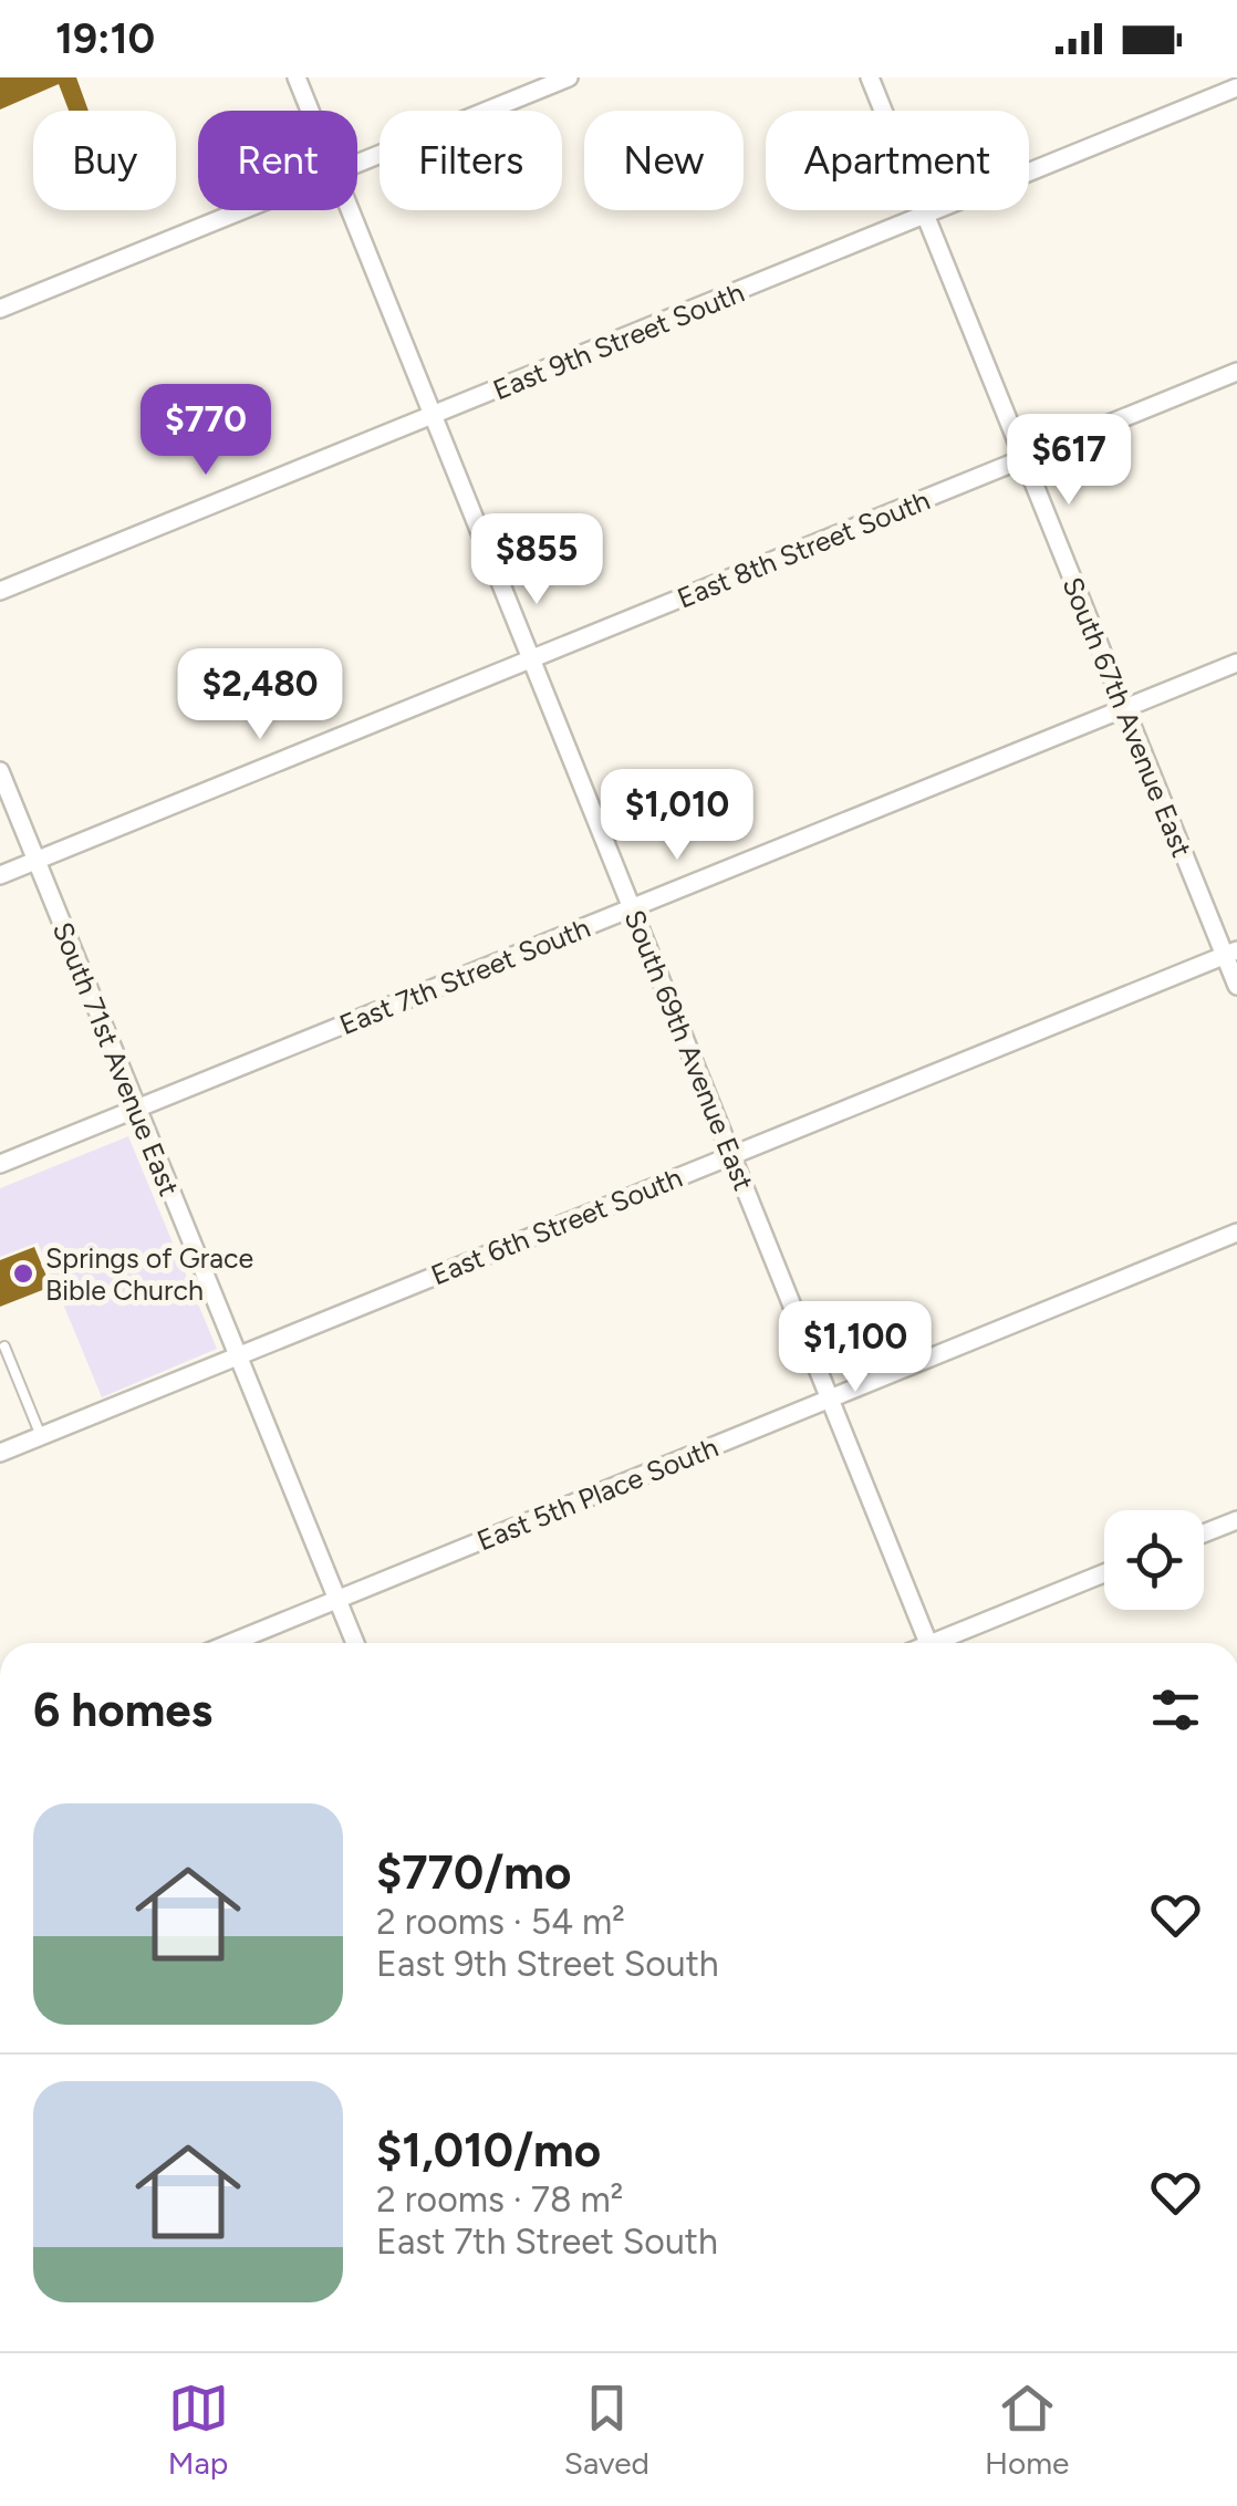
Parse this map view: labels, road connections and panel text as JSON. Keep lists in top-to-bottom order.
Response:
{
  "streets": {
    "street": [
      "East 9th Street South",
      "East 8th Street South",
      "South 67th Avenue East",
      "East 7th Street South",
      "South 69th Avenue East",
      "South 71st Avenue East",
      "East 6th Street South",
      "East 5th Place South"
    ]
  },
  "crossings": [
    ["East 9th Street South", "South 67th Avenue East"],
    ["East 9th Street South", "South 69th Avenue East"],
    ["East 8th Street South", "South 67th Avenue East"],
    ["East 8th Street South", "South 69th Avenue East"],
    ["East 8th Street South", "South 71st Avenue East"],
    ["South 67th Avenue East", "East 7th Street South"],
    ["South 67th Avenue East", "East 6th Street South"],
    ["East 7th Street South", "South 69th Avenue East"],
    ["East 7th Street South", "South 71st Avenue East"],
    ["South 69th Avenue East", "East 6th Street South"],
    ["South 69th Avenue East", "East 5th Place South"],
    ["South 71st Avenue East", "East 6th Street South"],
    ["South 71st Avenue East", "East 5th Place South"]
  ],
  "places": ["Springs of Grace Bible Church"],
  "page": {
    "status": "19:10",
    "chip": [
      "Buy",
      "Rent",
      "Filters",
      "New",
      "Apartment"
    ],
    "price": [
      "$770",
      "$617",
      "$855",
      "$2,480",
      "$1,010",
      "$1,100"
    ],
    "heading": "6 homes",
    "list": [
      {
        "name": "$770/mo",
        "note": "2 rooms · 54 m² · East 9th Street South"
      },
      {
        "name": "$1,010/mo",
        "note": "2 rooms · 78 m² · East 7th Street South"
      }
    ],
    "tabs": ["Map", "Saved", "Home"]
  }
}
